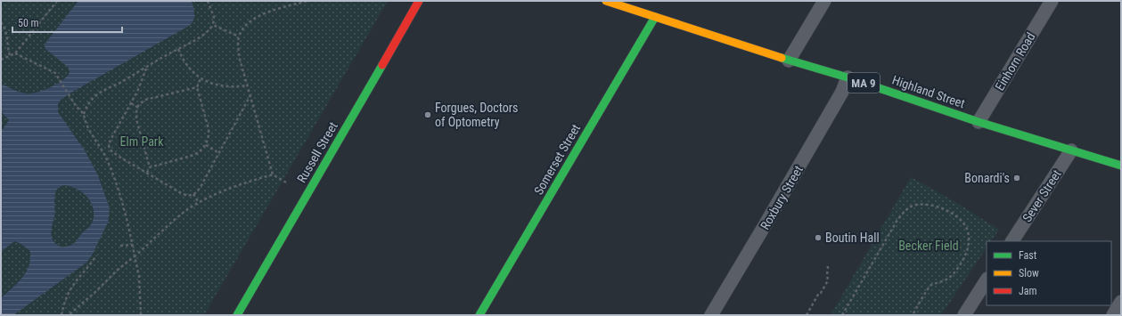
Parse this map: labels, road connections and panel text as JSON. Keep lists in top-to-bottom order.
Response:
{
  "streets": {
    "main road": [
      "MA 9",
      "Highland Street",
      "Russell Street",
      "Somerset Street"
    ],
    "street": ["Einhorn Road", "Sever Street", "Roxbury Street"]
  },
  "crossings": [
    ["Einhorn Road", "Highland Street"],
    ["Highland Street", "Somerset Street"],
    ["Highland Street", "Sever Street"],
    ["Highland Street", "Roxbury Street"]
  ],
  "parks": ["Elm Park", "Becker Field"],
  "places": ["Forgues, Doctors of Optometry", "Bonardi's", "Boutin Hall"],
  "legend": ["Fast", "Slow", "Jam"],
  "scale_bar": "50 m"
}
